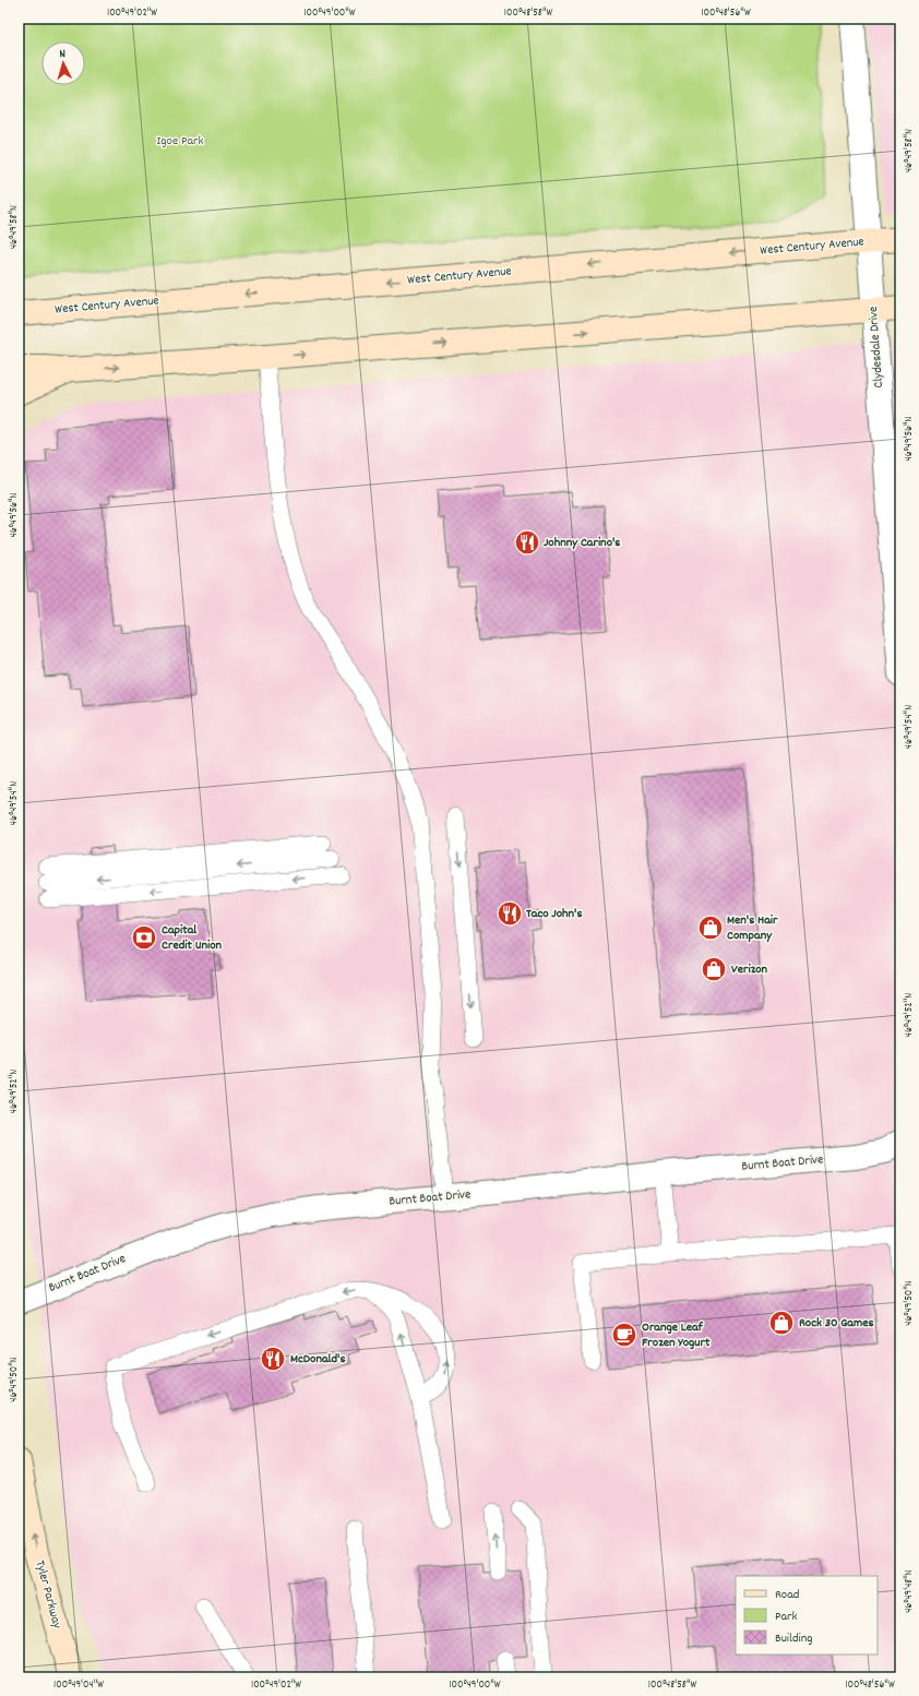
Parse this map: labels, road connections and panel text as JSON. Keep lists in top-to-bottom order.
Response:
{
  "streets": {
    "main road": ["West Century Avenue", "Tyler Parkway"],
    "street": ["Clydesdale Drive", "Burnt Boat Drive"]
  },
  "crossings": [
    ["West Century Avenue", "Clydesdale Drive"]
  ],
  "one_way": ["Tyler Parkway"],
  "parks": ["Igoe Park"],
  "places": {
    "restaurant": ["Johnny Carino's", "Taco John's", "McDonald's"],
    "shop": ["Men's Hair Company", "Verizon", "Rock 30 Games"],
    "bank": ["Capital Credit Union"],
    "cafe": ["Orange Leaf Frozen Yogurt"]
  },
  "legend": ["Road", "Park", "Building"],
  "north": "top",
  "coordinates": [
    "100°49'02\"W",
    "100°49'00\"W",
    "100°48'58\"W",
    "100°48'56\"W",
    "46°49'58\"N",
    "46°49'56\"N",
    "46°49'54\"N",
    "46°49'52\"N",
    "46°49'50\"N",
    "46°49'48\"N",
    "100°49'04\"W"
  ]
}
